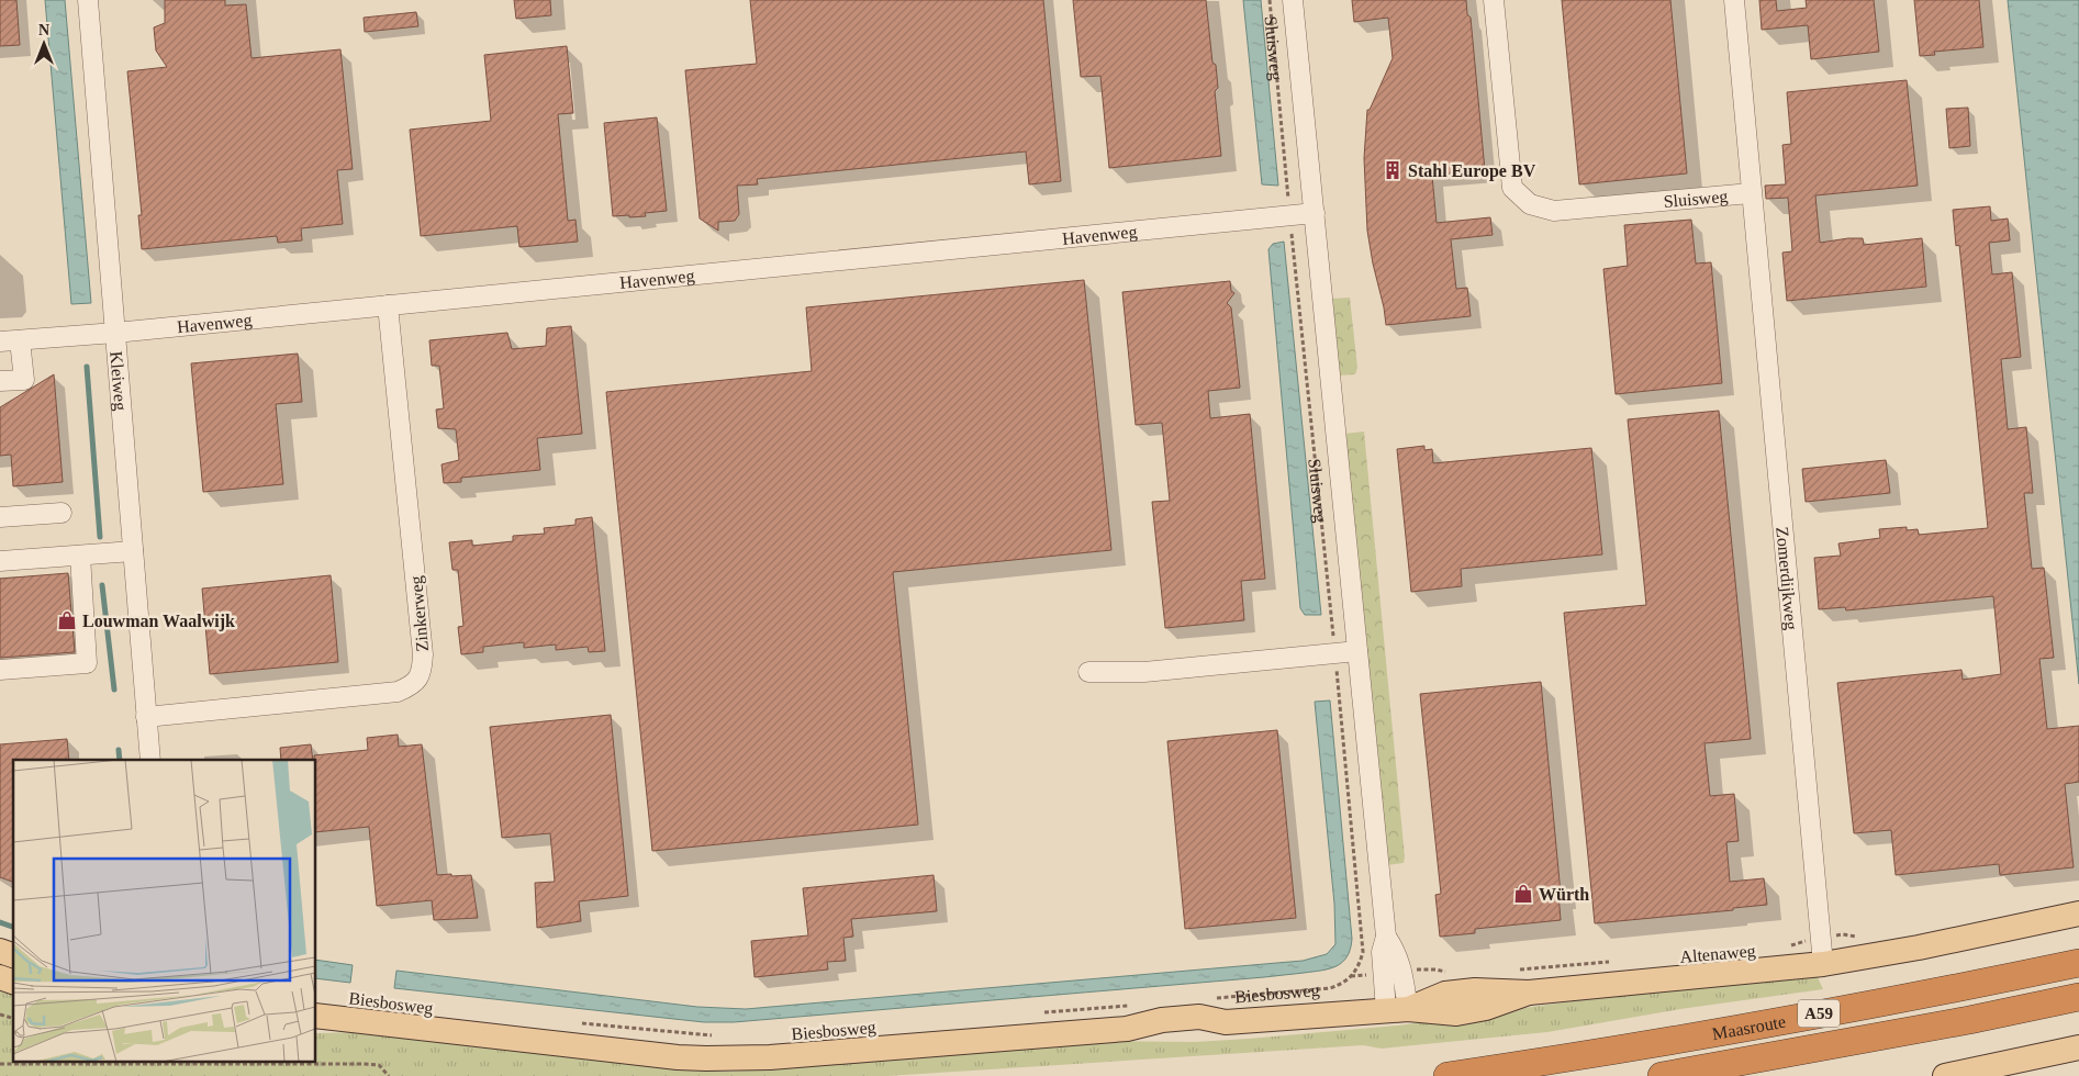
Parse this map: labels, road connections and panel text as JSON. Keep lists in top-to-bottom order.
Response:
{
  "streets": {
    "highway": ["A59", "Maasroute"],
    "main road": ["Altenaweg", "Biesbosweg"],
    "street": [
      "Sluisweg",
      "Havenweg",
      "Kleiweg",
      "Zomerdijkweg",
      "Zinkerweg"
    ]
  },
  "crossings": [
    ["Sluisweg", "Havenweg"],
    ["Sluisweg", "Zomerdijkweg"],
    ["Sluisweg", "Altenaweg"],
    ["Sluisweg", "Biesbosweg"],
    ["Havenweg", "Kleiweg"],
    ["Havenweg", "Zinkerweg"],
    ["Kleiweg", "Zinkerweg"],
    ["Zomerdijkweg", "Altenaweg"],
    ["Altenaweg", "Biesbosweg"]
  ],
  "places": {
    "building": ["Stahl Europe BV"],
    "shop": ["Louwman Waalwijk", "Würth"]
  },
  "north": "top"
}
